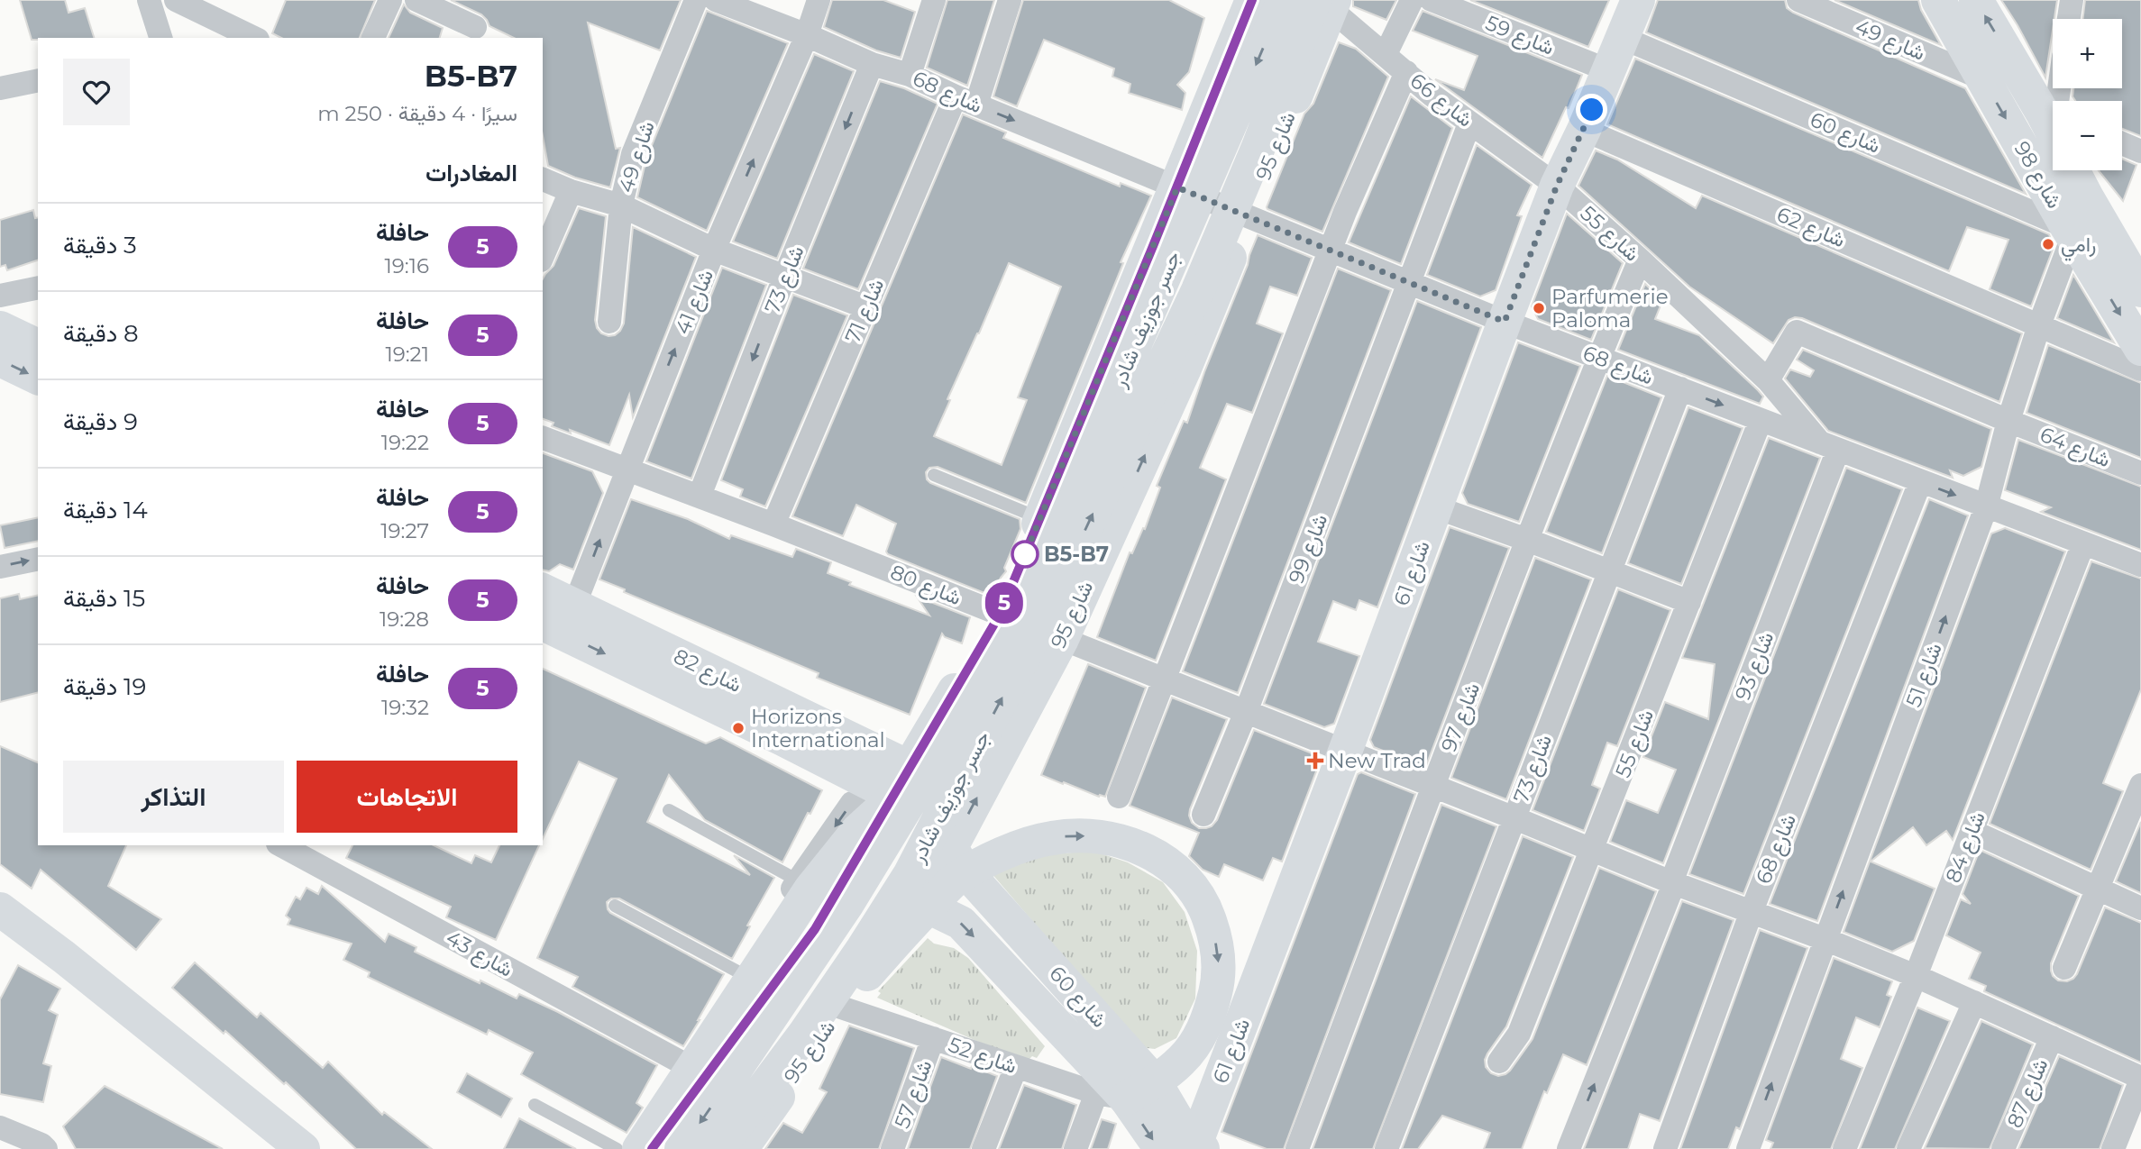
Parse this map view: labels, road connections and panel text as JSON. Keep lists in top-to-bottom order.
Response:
{
  "streets": {
    "main road": [
      "شارع 60",
      "شارع 95",
      "شارع 98",
      "جسر جوزيف شادر",
      "شارع 61",
      "شارع 82"
    ],
    "street": [
      "شارع 59",
      "شارع 49",
      "شارع 68",
      "شارع 66",
      "شارع 62",
      "شارع 55",
      "شارع 73",
      "شارع 41",
      "شارع 71",
      "شارع 64",
      "شارع 99",
      "شارع 80",
      "شارع 93",
      "شارع 51",
      "شارع 97",
      "شارع 84",
      "شارع 43",
      "شارع 52",
      "شارع 87",
      "شارع 57"
    ]
  },
  "crossings": [
    ["شارع 59", "شارع 61"],
    ["شارع 49", "شارع 98"],
    ["شارع 68", "شارع 95"],
    ["شارع 68", "شارع 55"],
    ["شارع 68", "شارع 73"],
    ["شارع 68", "شارع 41"],
    ["شارع 68", "شارع 71"],
    ["شارع 68", "شارع 99"],
    ["شارع 68", "شارع 61"],
    ["شارع 68", "شارع 80"],
    ["شارع 68", "شارع 93"],
    ["شارع 68", "شارع 51"],
    ["شارع 68", "شارع 97"],
    ["شارع 68", "شارع 84"],
    ["شارع 66", "شارع 95"],
    ["شارع 66", "شارع 55"],
    ["شارع 66", "جسر جوزيف شادر"],
    ["شارع 66", "شارع 99"],
    ["شارع 66", "شارع 61"],
    ["شارع 60", "شارع 95"],
    ["شارع 60", "شارع 98"],
    ["شارع 60", "شارع 61"],
    ["شارع 60", "شارع 51"],
    ["شارع 60", "شارع 52"],
    ["شارع 95", "جسر جوزيف شادر"],
    ["شارع 95", "شارع 80"],
    ["شارع 95", "شارع 52"],
    ["شارع 98", "شارع 51"],
    ["شارع 62", "شارع 61"],
    ["شارع 62", "شارع 51"],
    ["شارع 55", "شارع 64"],
    ["شارع 55", "شارع 61"],
    ["شارع 55", "شارع 80"],
    ["شارع 55", "شارع 93"],
    ["شارع 55", "شارع 97"],
    ["شارع 73", "شارع 80"],
    ["شارع 41", "شارع 80"],
    ["شارع 41", "شارع 82"],
    ["شارع 71", "شارع 80"],
    ["شارع 64", "شارع 51"],
    ["شارع 99", "شارع 80"],
    ["شارع 61", "شارع 80"],
    ["شارع 80", "شارع 93"],
    ["شارع 80", "شارع 51"],
    ["شارع 80", "شارع 97"],
    ["شارع 80", "شارع 84"],
    ["شارع 80", "شارع 87"],
    ["شارع 52", "شارع 57"]
  ],
  "one_way": [
    "شارع 73",
    "شارع 41",
    "شارع 93",
    "شارع 51"
  ],
  "places": {
    "other": [
      "رامي",
      "Parfumerie Paloma",
      "B5-B7",
      "Horizons International"
    ],
    "health": ["New Trad"]
  },
  "lines": ["bus line 5"],
  "page": {
    "on_map": "5",
    "map_buttons": ["+", "−"],
    "heading": [
      ["B5-B7", "سيرًا · 4 دقيقة · 250 m"],
      "المغادرات"
    ],
    "list": [
      {
        "mark": "5",
        "name": "حافلة",
        "note": "19:16",
        "value": "3 دقيقة"
      },
      {
        "mark": "5",
        "name": "حافلة",
        "note": "19:21",
        "value": "8 دقيقة"
      },
      {
        "mark": "5",
        "name": "حافلة",
        "note": "19:22",
        "value": "9 دقيقة"
      },
      {
        "mark": "5",
        "name": "حافلة",
        "note": "19:27",
        "value": "14 دقيقة"
      },
      {
        "mark": "5",
        "name": "حافلة",
        "note": "19:28",
        "value": "15 دقيقة"
      },
      {
        "mark": "5",
        "name": "حافلة",
        "note": "19:32",
        "value": "19 دقيقة"
      }
    ],
    "buttons": ["الاتجاهات", "التذاكر"]
  }
}
